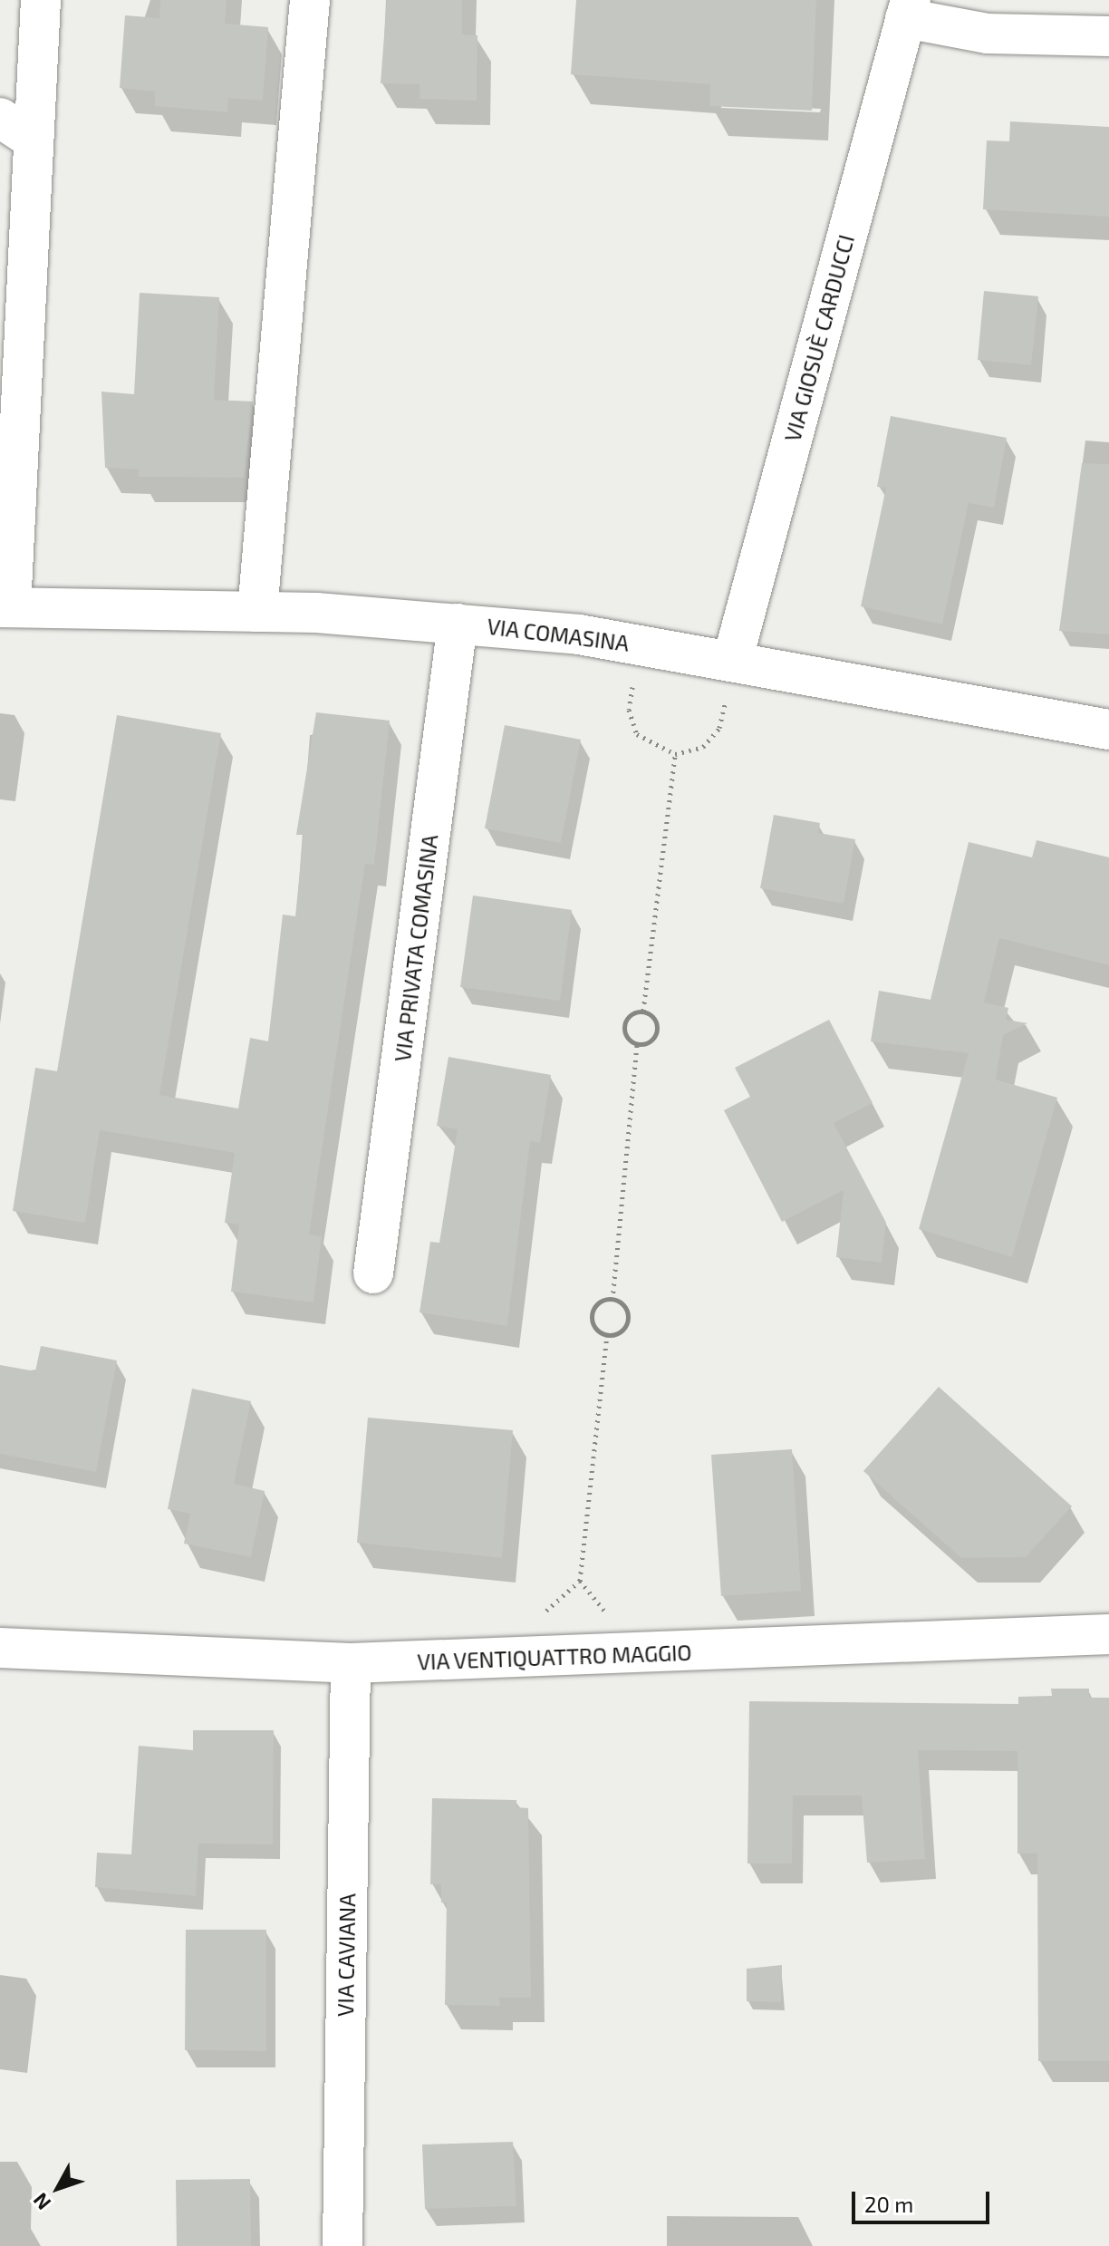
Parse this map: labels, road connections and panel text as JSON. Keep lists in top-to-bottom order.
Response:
{
  "streets": {
    "street": [
      "VIA GIOSUÈ CARDUCCI",
      "VIA COMASINA",
      "VIA PRIVATA COMASINA",
      "VIA VENTIQUATTRO MAGGIO",
      "VIA CAVIANA"
    ]
  },
  "crossings": [
    ["VIA GIOSUÈ CARDUCCI", "VIA COMASINA"],
    ["VIA COMASINA", "VIA PRIVATA COMASINA"],
    ["VIA VENTIQUATTRO MAGGIO", "VIA CAVIANA"]
  ],
  "scale_bar": "20 m",
  "north": "bottom left"
}
